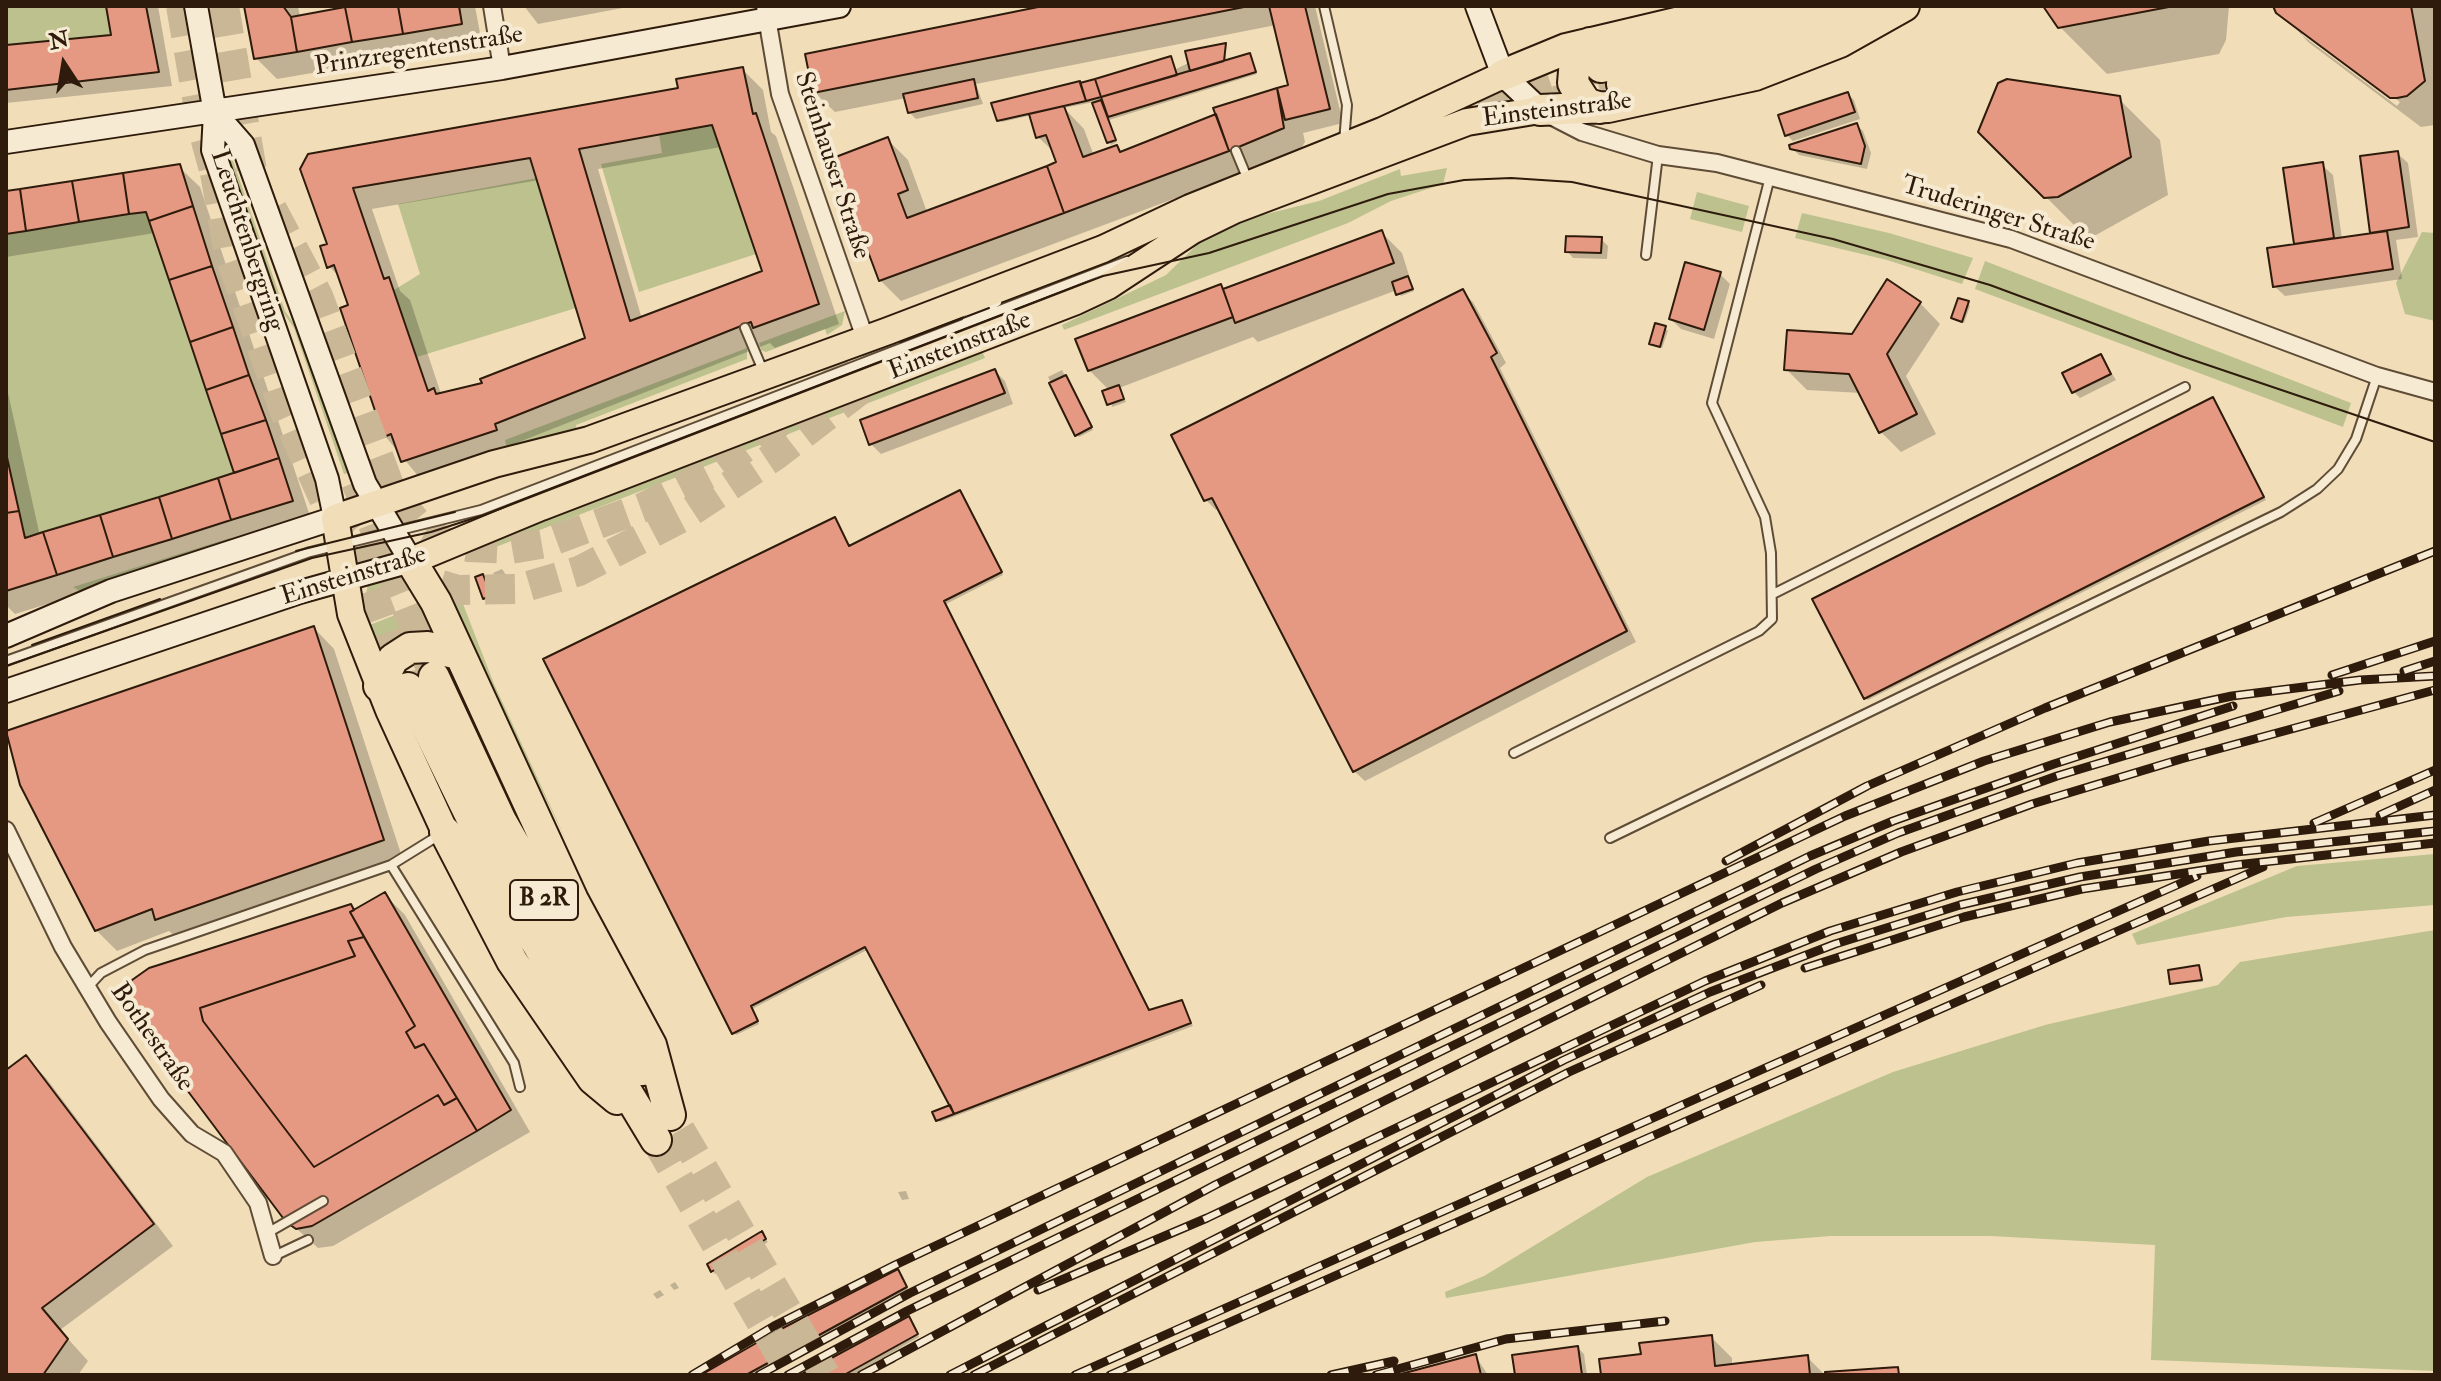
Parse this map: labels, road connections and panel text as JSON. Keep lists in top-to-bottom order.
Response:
{
  "streets": {
    "highway": ["Einsteinstraße", "B 2R"],
    "main road": ["Prinzregentenstraße", "Leuchtenbergring"],
    "street": ["Steinhauser Straße", "Truderinger Straße", "Bothestraße"]
  },
  "crossings": [
    ["Prinzregentenstraße", "Steinhauser Straße"],
    ["Prinzregentenstraße", "Leuchtenbergring"],
    ["Einsteinstraße", "Steinhauser Straße"],
    ["Einsteinstraße", "Truderinger Straße"],
    ["Einsteinstraße", "Leuchtenbergring"],
    ["Leuchtenbergring", "B 2R"]
  ],
  "north": "top"
}
